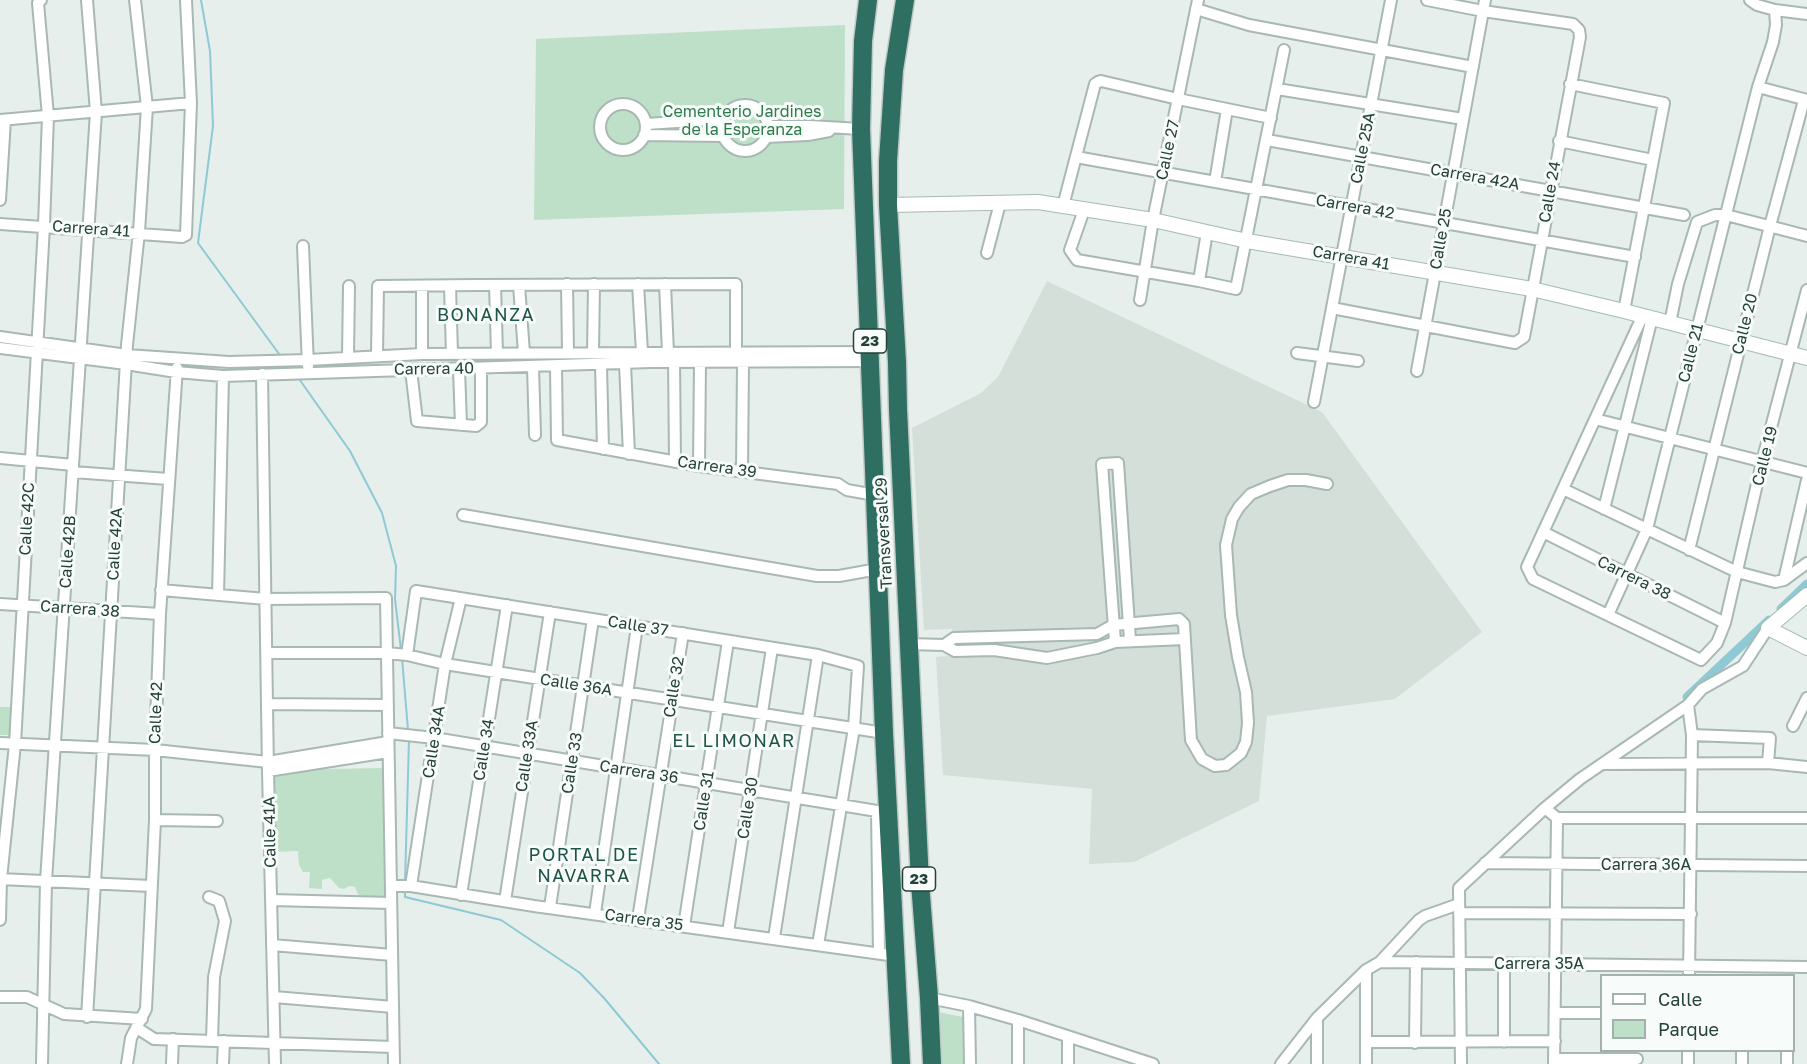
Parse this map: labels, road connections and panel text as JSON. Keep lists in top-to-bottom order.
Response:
{
  "streets": {
    "highway": ["23", "Transversal 29"],
    "street": [
      "Calle 25A",
      "Calle 27",
      "Carrera 42A",
      "Calle 24",
      "Carrera 42",
      "Carrera 41",
      "Calle 25",
      "Calle 20",
      "Calle 21",
      "Carrera 40",
      "Calle 19",
      "Carrera 39",
      "Calle 42C",
      "Calle 42A",
      "Calle 42B",
      "Carrera 38",
      "Calle 37",
      "Calle 36A",
      "Calle 32",
      "Calle 42",
      "Calle 34A",
      "Calle 34",
      "Calle 33A",
      "Calle 33",
      "Carrera 36",
      "Calle 31",
      "Calle 30",
      "Calle 41A",
      "Carrera 36A",
      "Carrera 35",
      "Carrera 35A"
    ]
  },
  "crossings": [
    ["Calle 25A", "Carrera 42A"],
    ["Calle 25A", "Carrera 42"],
    ["Calle 25A", "Carrera 41"],
    ["Calle 27", "Carrera 42"],
    ["Calle 27", "Carrera 41"],
    ["Carrera 42A", "Calle 24"],
    ["Carrera 42A", "Calle 25"],
    ["Calle 24", "Carrera 42"],
    ["Calle 24", "Carrera 41"],
    ["Calle 24", "Calle 25"],
    ["Carrera 42", "Calle 25"],
    ["Carrera 41", "Calle 25"],
    ["Carrera 41", "Calle 20"],
    ["Carrera 41", "Calle 21"],
    ["Carrera 41", "Calle 19"],
    ["Carrera 41", "Calle 42C"],
    ["Carrera 41", "Transversal 29"],
    ["Carrera 41", "Calle 42A"],
    ["Carrera 41", "Calle 42B"],
    ["Calle 21", "Calle 19"],
    ["Calle 21", "Carrera 38"],
    ["Carrera 40", "Carrera 39"],
    ["Carrera 40", "Calle 42C"],
    ["Carrera 40", "Transversal 29"],
    ["Carrera 40", "Calle 42A"],
    ["Carrera 40", "Calle 42B"],
    ["Carrera 40", "Calle 42"],
    ["Carrera 40", "Calle 41A"],
    ["Calle 19", "Carrera 38"],
    ["Carrera 39", "Transversal 29"],
    ["Calle 42C", "Carrera 38"],
    ["Calle 42C", "Carrera 36"],
    ["Transversal 29", "Calle 36A"],
    ["Transversal 29", "Carrera 36"],
    ["Transversal 29", "Carrera 35"],
    ["Calle 42A", "Carrera 38"],
    ["Calle 42A", "Carrera 36"],
    ["Calle 42B", "Carrera 38"],
    ["Calle 42B", "Carrera 36"],
    ["Carrera 38", "Calle 42"],
    ["Calle 37", "Calle 36A"],
    ["Calle 37", "Calle 32"],
    ["Calle 37", "Calle 34A"],
    ["Calle 37", "Calle 34"],
    ["Calle 37", "Calle 33A"],
    ["Calle 37", "Calle 33"],
    ["Calle 37", "Calle 31"],
    ["Calle 37", "Calle 30"],
    ["Calle 36A", "Calle 32"],
    ["Calle 36A", "Calle 34A"],
    ["Calle 36A", "Calle 34"],
    ["Calle 36A", "Calle 33A"],
    ["Calle 36A", "Calle 33"],
    ["Calle 36A", "Calle 31"],
    ["Calle 36A", "Calle 30"],
    ["Calle 36A", "Calle 41A"],
    ["Calle 32", "Carrera 36"],
    ["Calle 32", "Carrera 35"],
    ["Calle 42", "Carrera 36"],
    ["Calle 34A", "Carrera 36"],
    ["Calle 34A", "Carrera 35"],
    ["Calle 34", "Carrera 36"],
    ["Calle 34", "Carrera 35"],
    ["Calle 33A", "Carrera 36"],
    ["Calle 33A", "Carrera 35"],
    ["Calle 33", "Carrera 36"],
    ["Calle 33", "Carrera 35"],
    ["Carrera 36", "Calle 31"],
    ["Carrera 36", "Calle 30"],
    ["Carrera 36", "Calle 41A"],
    ["Calle 31", "Carrera 35"],
    ["Calle 30", "Carrera 35"]
  ],
  "districts": ["BONANZA", "EL LIMONAR", "PORTAL DE NAVARRA"],
  "parks": ["Cementerio Jardines de la Esperanza"],
  "legend": ["Calle", "Parque"]
}
